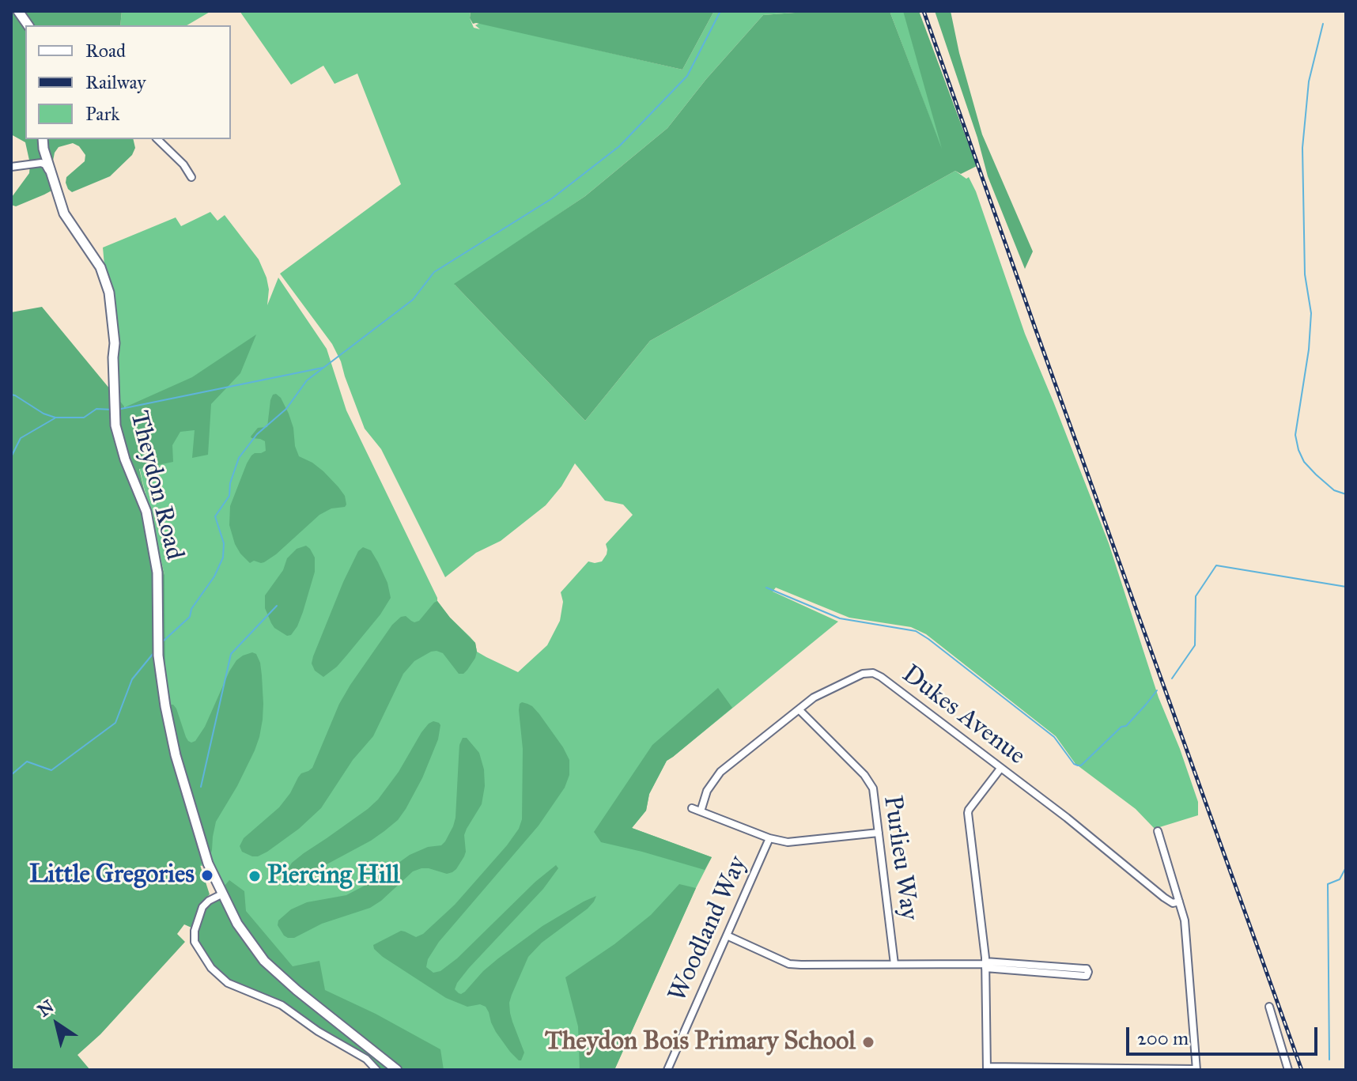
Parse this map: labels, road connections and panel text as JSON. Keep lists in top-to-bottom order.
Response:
{
  "streets": {
    "street": [
      "Theydon Road",
      "Dukes Avenue",
      "Purlieu Way",
      "Woodland Way"
    ]
  },
  "crossings": [
    ["Dukes Avenue", "Purlieu Way"]
  ],
  "places": ["Little Gregories", "Piercing Hill", "Theydon Bois Primary School"],
  "legend": ["Road", "Railway", "Park"],
  "scale_bar": "200 m",
  "north": "top left"
}
